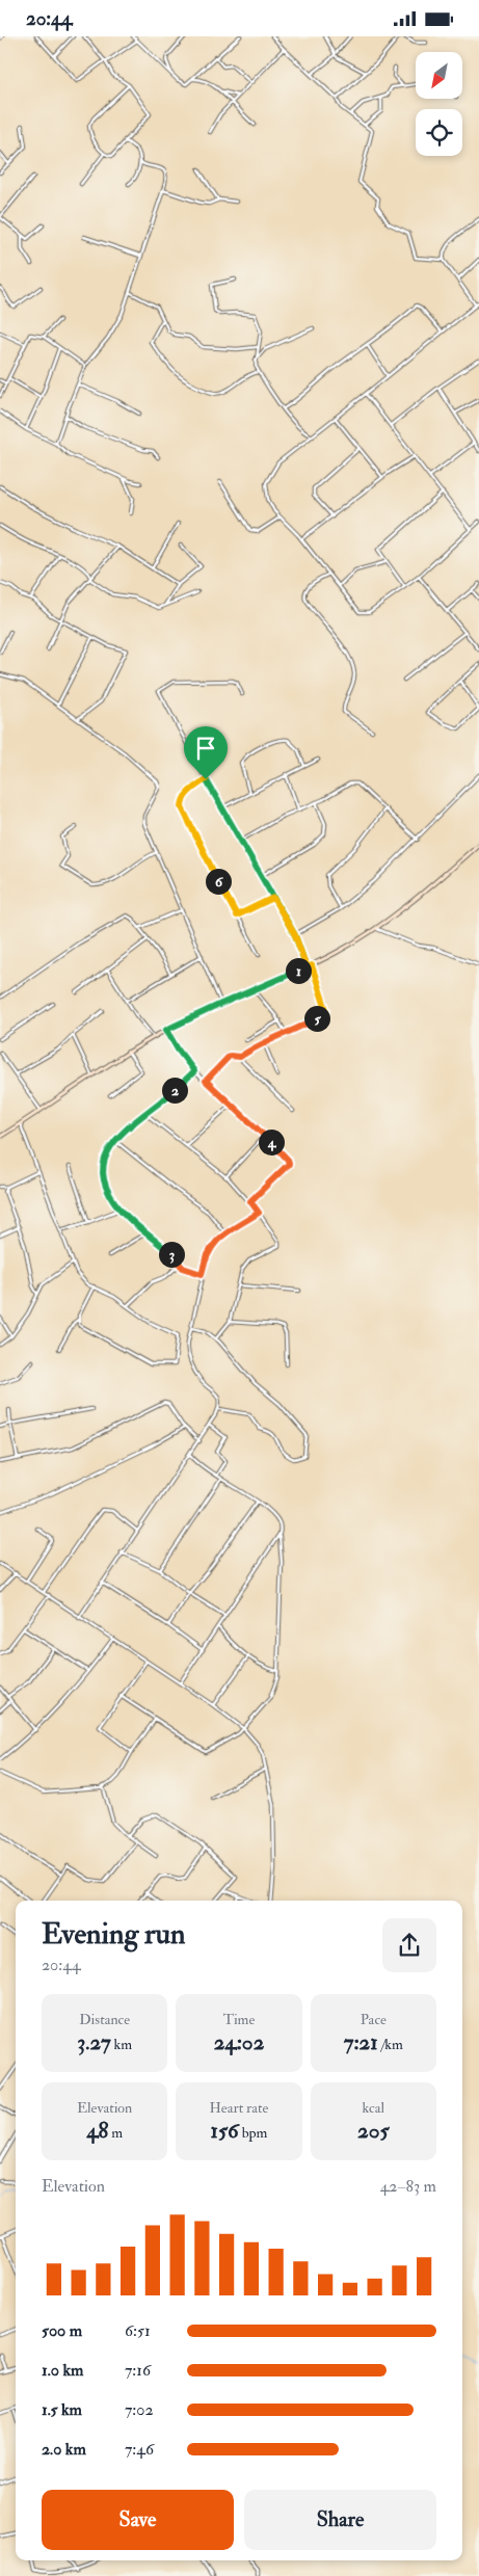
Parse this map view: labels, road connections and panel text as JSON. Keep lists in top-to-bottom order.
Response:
{
  "north": "bottom left",
  "page": {
    "status": "20:44",
    "pins": [
      "6",
      "1",
      "5",
      "2",
      "4",
      "3"
    ],
    "heading": ["Evening run", "20:44"],
    "stats": [
      ["Distance", "3.27 km"],
      ["Time", "24:02"],
      ["Pace", "7:21 /km"],
      ["Elevation", "48 m"],
      ["Heart rate", "156 bpm"],
      ["kcal", "205"]
    ],
    "chart": ["Elevation", "42–83 m"],
    "list": [
      {
        "name": "500 m",
        "note": "6:51"
      },
      {
        "name": "1.0 km",
        "note": "7:16"
      },
      {
        "name": "1.5 km",
        "note": "7:02"
      },
      {
        "name": "2.0 km",
        "note": "7:46"
      }
    ],
    "buttons": ["Save", "Share"]
  }
}
